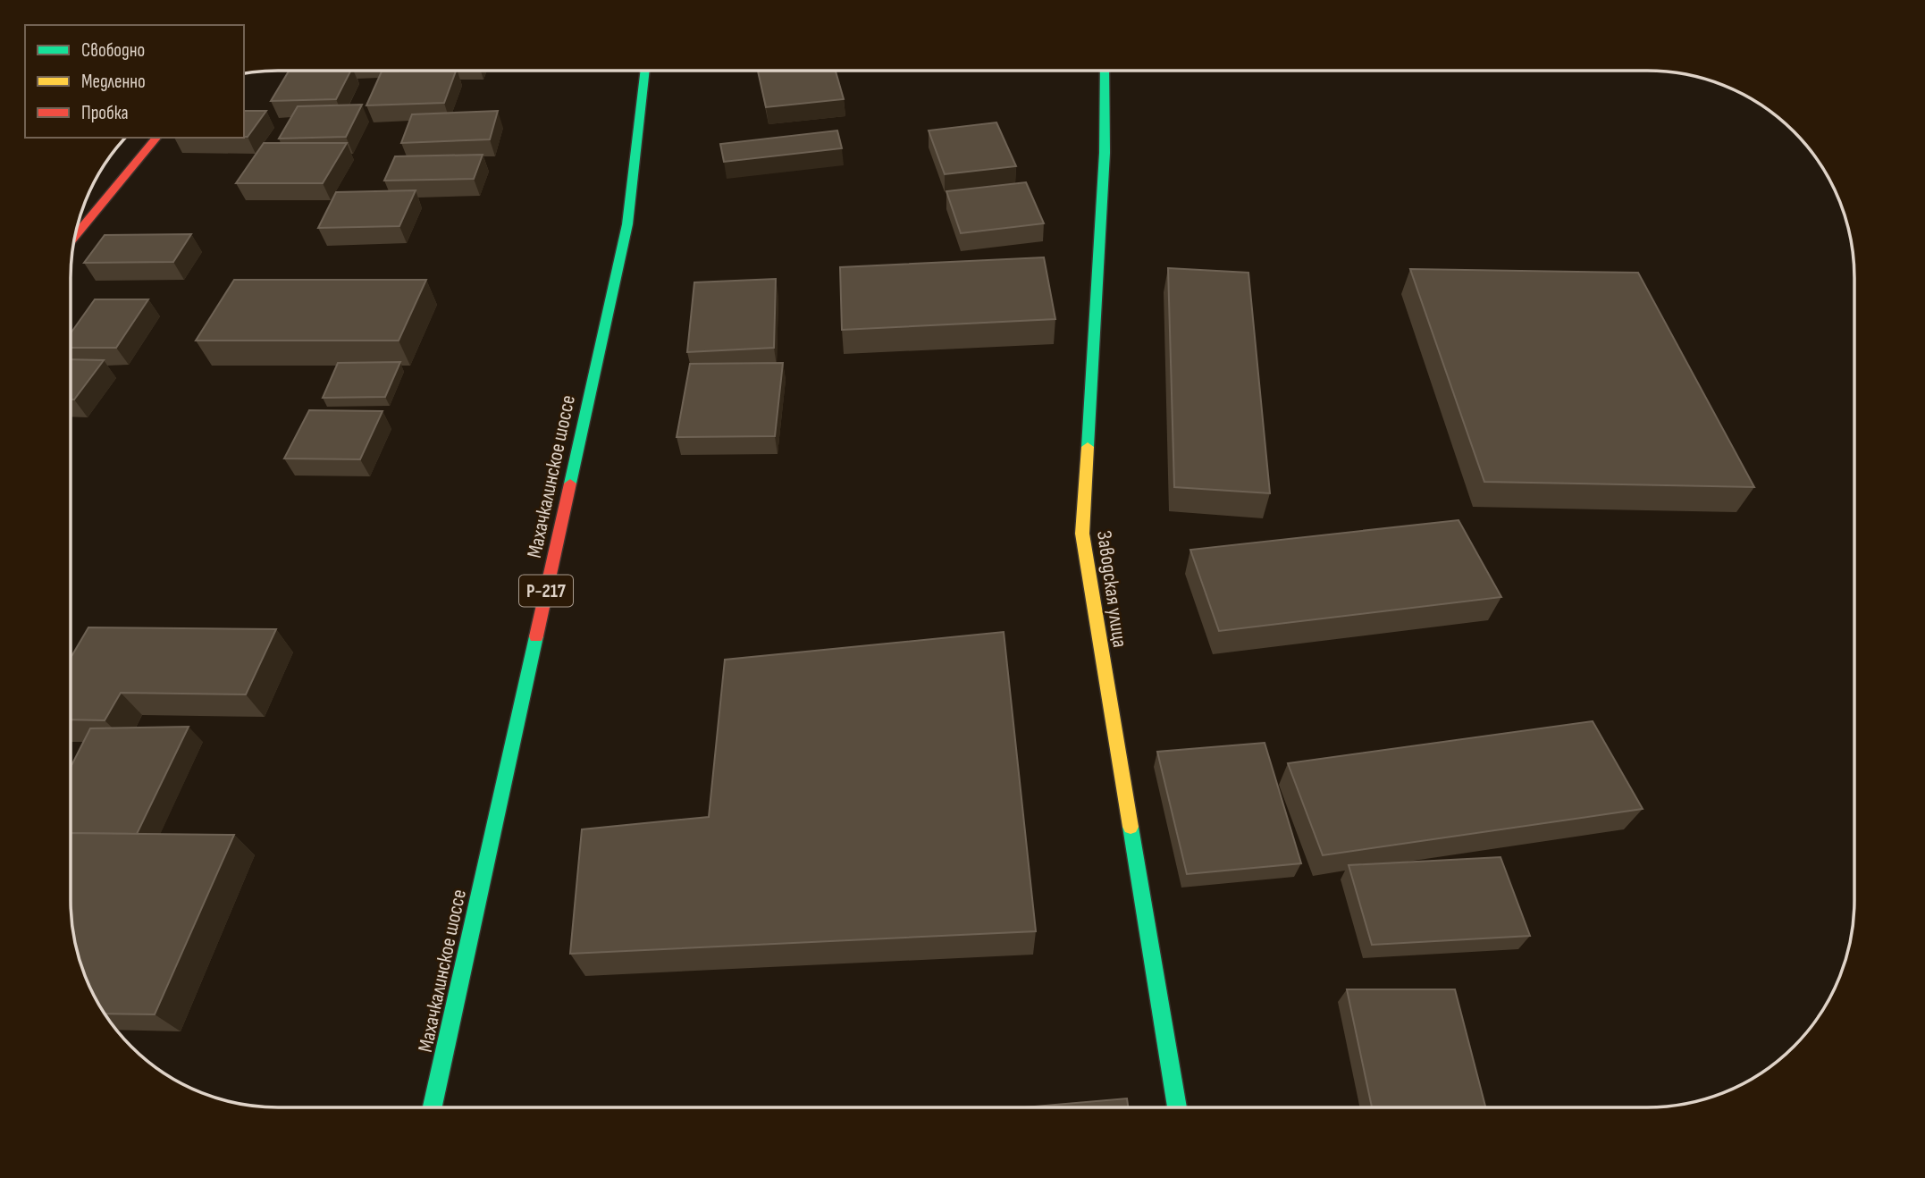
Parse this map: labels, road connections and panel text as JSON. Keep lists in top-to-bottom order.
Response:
{
  "streets": {
    "main road": ["Махачкалинское шоссе", "Заводская улица", "Р-217"]
  },
  "legend": ["Свободно", "Медленно", "Пробка"]
}
